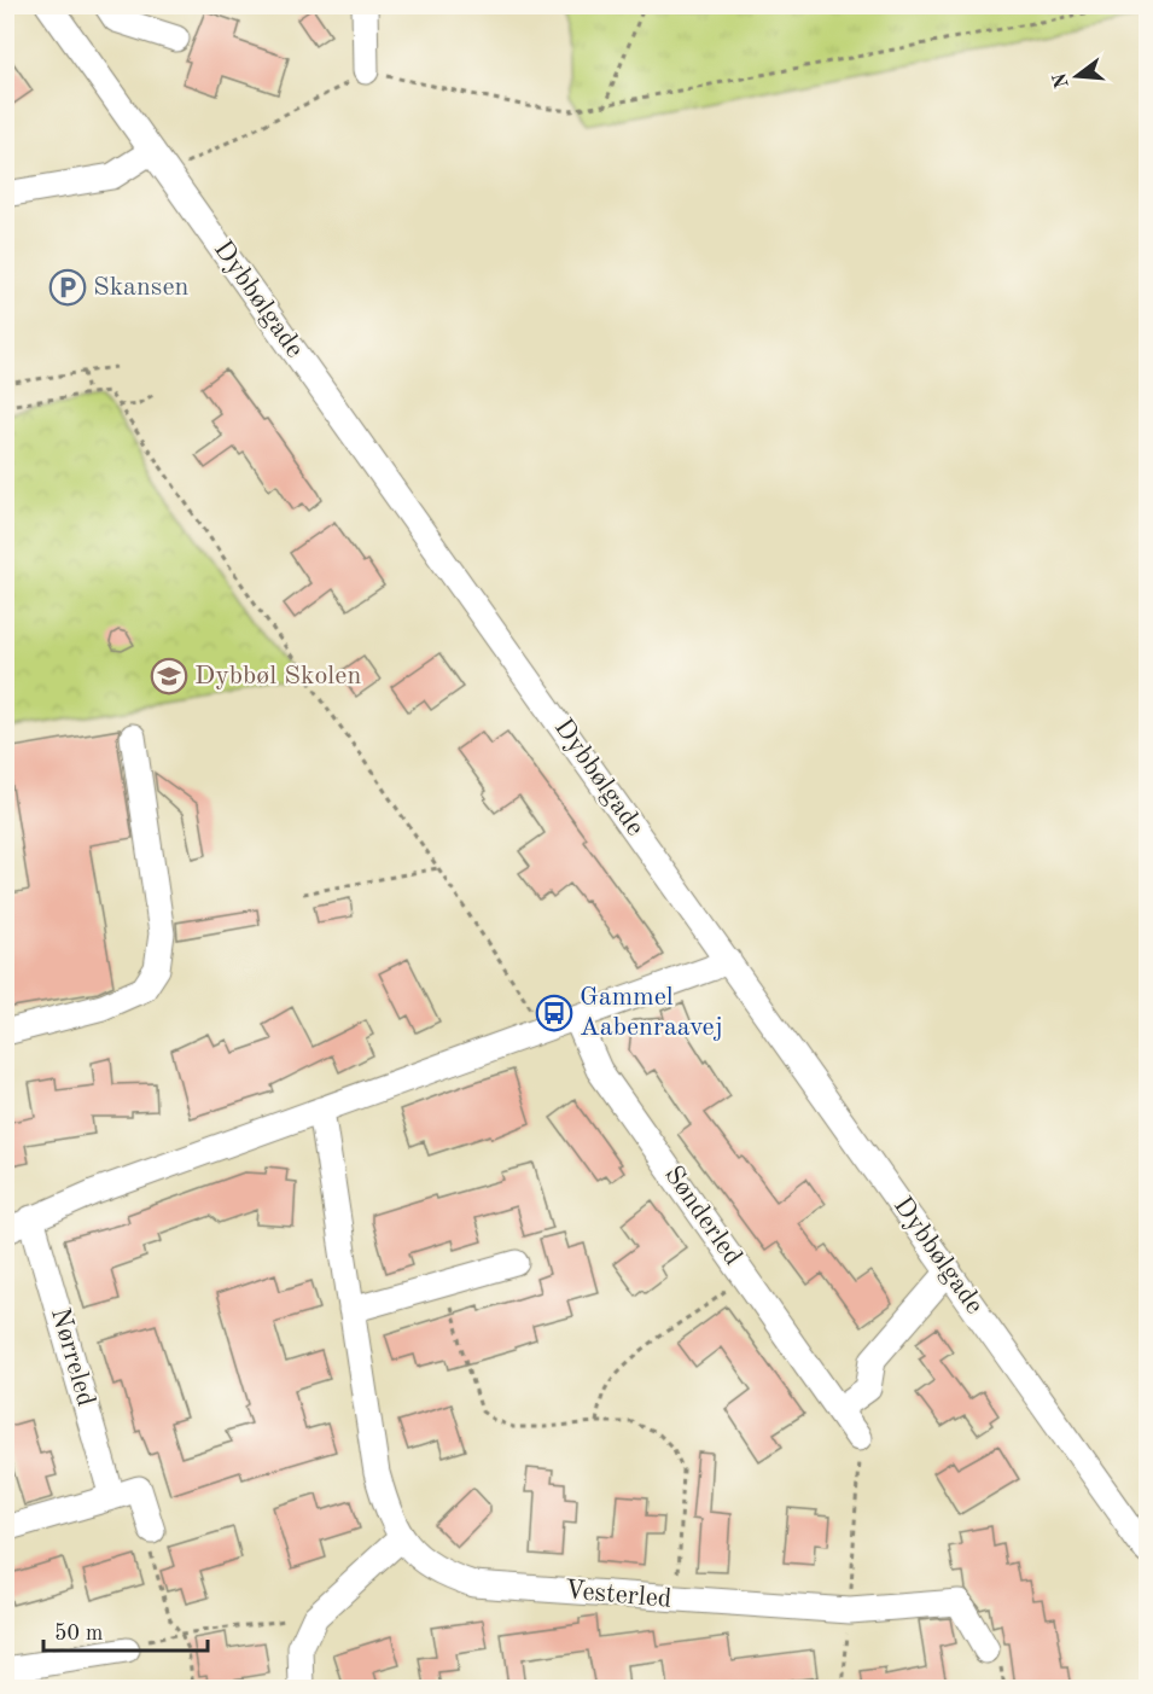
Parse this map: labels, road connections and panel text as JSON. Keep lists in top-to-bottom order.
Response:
{
  "streets": {
    "street": [
      "Dybbølgade",
      "Sønderled",
      "Nørreled",
      "Vesterled"
    ]
  },
  "places": {
    "parking": ["Skansen"],
    "school or university": ["Dybbøl Skolen"],
    "bus stop": ["Gammel Aabenraavej"]
  },
  "scale_bar": "50 m",
  "north": "left"
}
